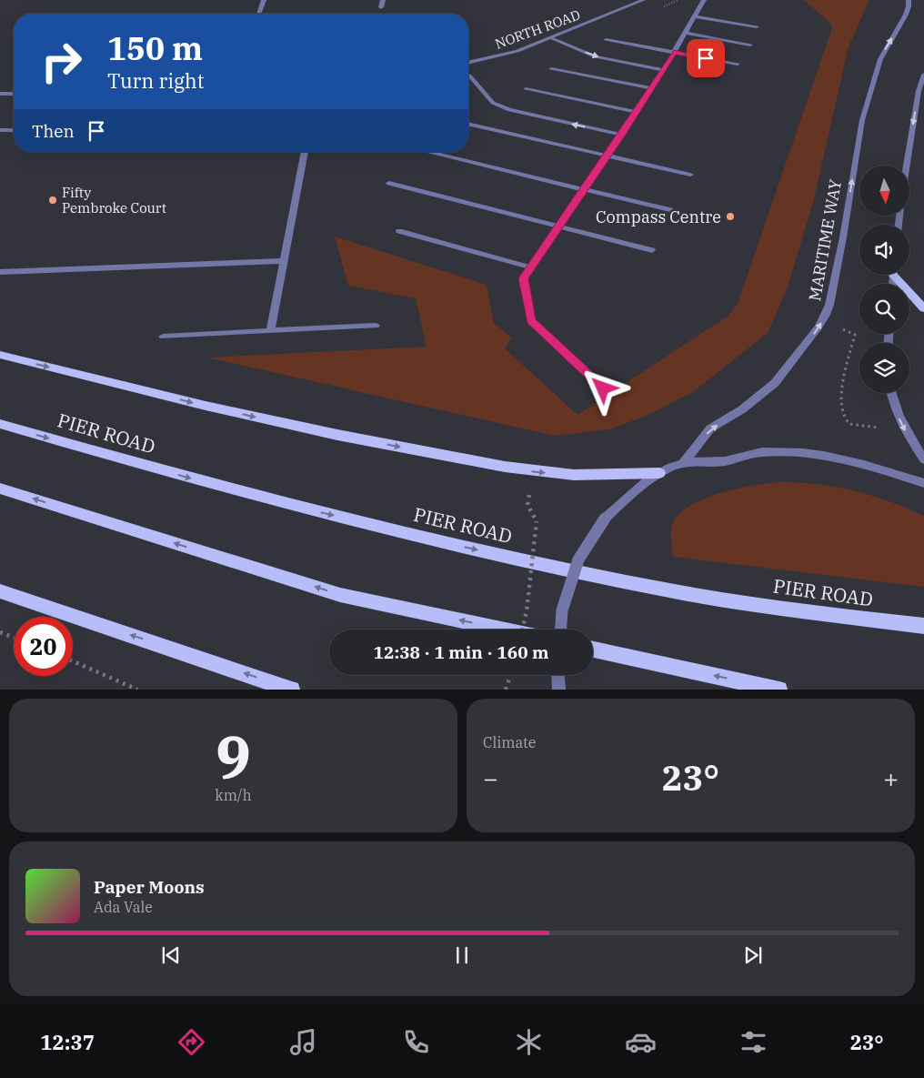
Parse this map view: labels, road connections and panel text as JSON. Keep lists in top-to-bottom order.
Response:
{
  "streets": {
    "main road": ["PIER ROAD"],
    "street": ["NORTH ROAD", "MARITIME WAY"]
  },
  "one_way": ["MARITIME WAY"],
  "places": ["Fifty Pembroke Court", "Compass Centre"],
  "north": "bottom",
  "page": {
    "turn": ["150 m", "Turn right"],
    "then": "Then",
    "limit": "20",
    "trip": "12:38 · 1 min · 160 m",
    "tile": [
      ["9", "km/h"],
      "Climate"
    ],
    "heat": ["−", "23°", "+"],
    "song": ["Paper Moons", "Ada Vale"],
    "tabs": ["12:37", "23°"]
  }
}
